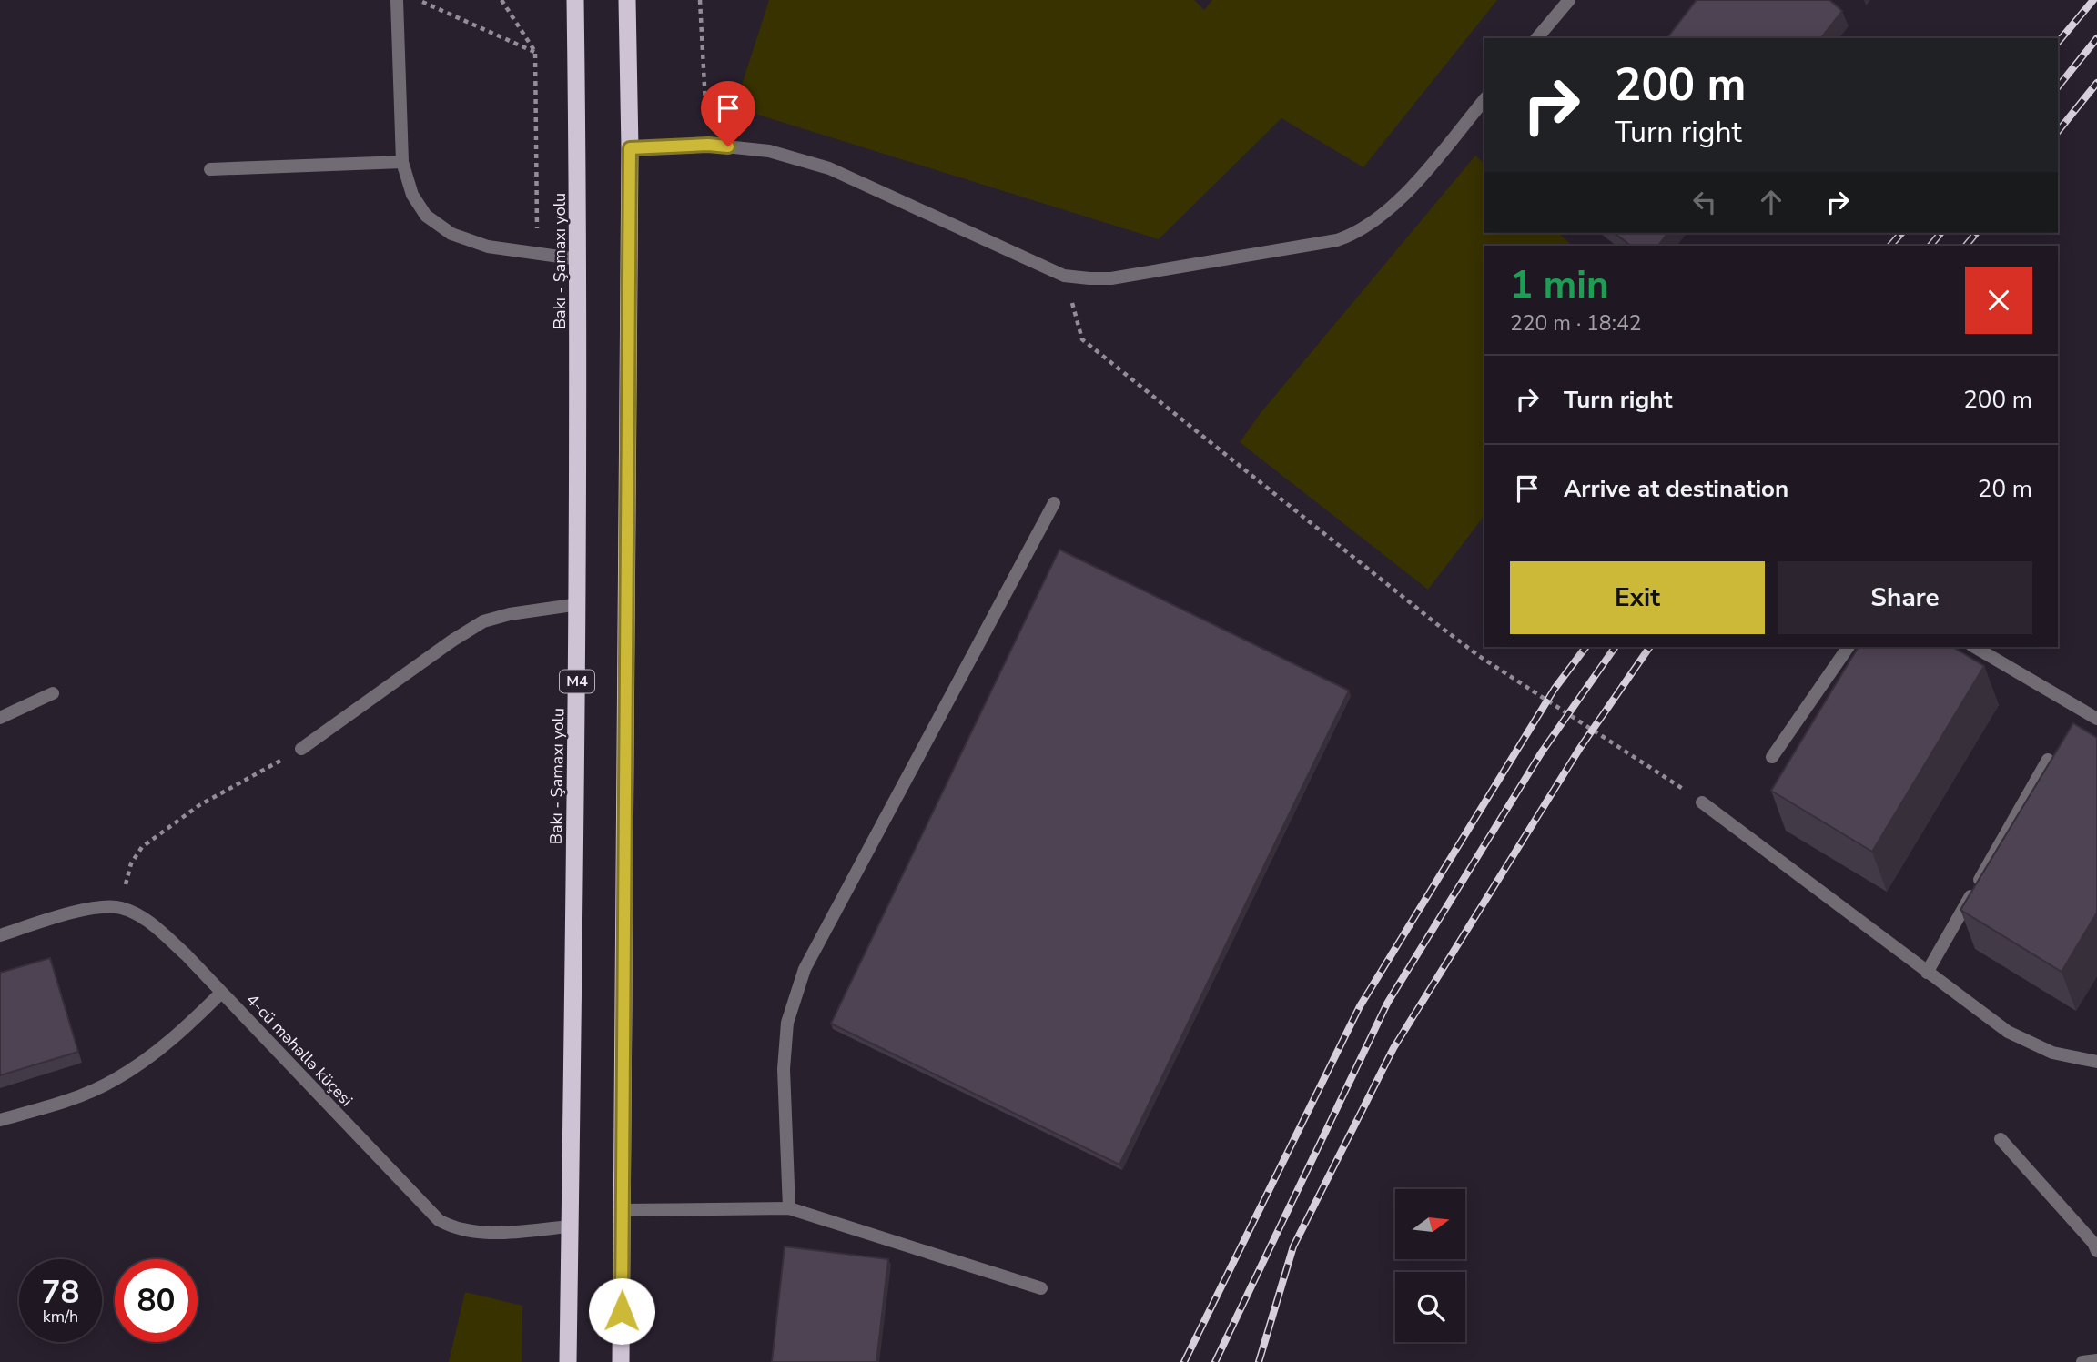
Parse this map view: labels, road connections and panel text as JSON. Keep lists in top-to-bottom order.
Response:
{
  "streets": {
    "highway": ["Bakı - Şamaxı yolu", "M4"],
    "street": ["4-cü məhəllə küçesi"]
  },
  "crossings": [
    ["Bakı - Şamaxı yolu", "4-cü məhəllə küçesi"]
  ],
  "north": "right",
  "page": {
    "turn": ["200 m", "Turn right"],
    "heading": ["1 min", "220 m · 18:42"],
    "list": [
      {
        "name": "Turn right",
        "value": "200 m"
      },
      {
        "name": "Arrive at destination",
        "value": "20 m"
      }
    ],
    "buttons": ["Exit", "Share"],
    "speed": "78 km/h",
    "limit": "80"
  }
}
